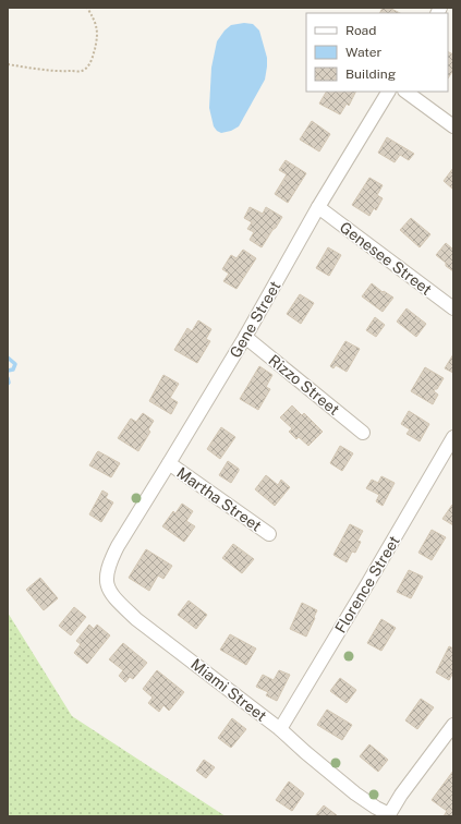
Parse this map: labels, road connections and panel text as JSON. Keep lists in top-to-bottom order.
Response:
{
  "streets": {
    "street": [
      "Genesee Street",
      "Gene Street",
      "Rizzo Street",
      "Martha Street",
      "Florence Street",
      "Miami Street"
    ]
  },
  "crossings": [
    ["Genesee Street", "Gene Street"],
    ["Gene Street", "Rizzo Street"],
    ["Gene Street", "Martha Street"],
    ["Gene Street", "Miami Street"],
    ["Florence Street", "Miami Street"]
  ],
  "legend": ["Road", "Water", "Building"]
}
